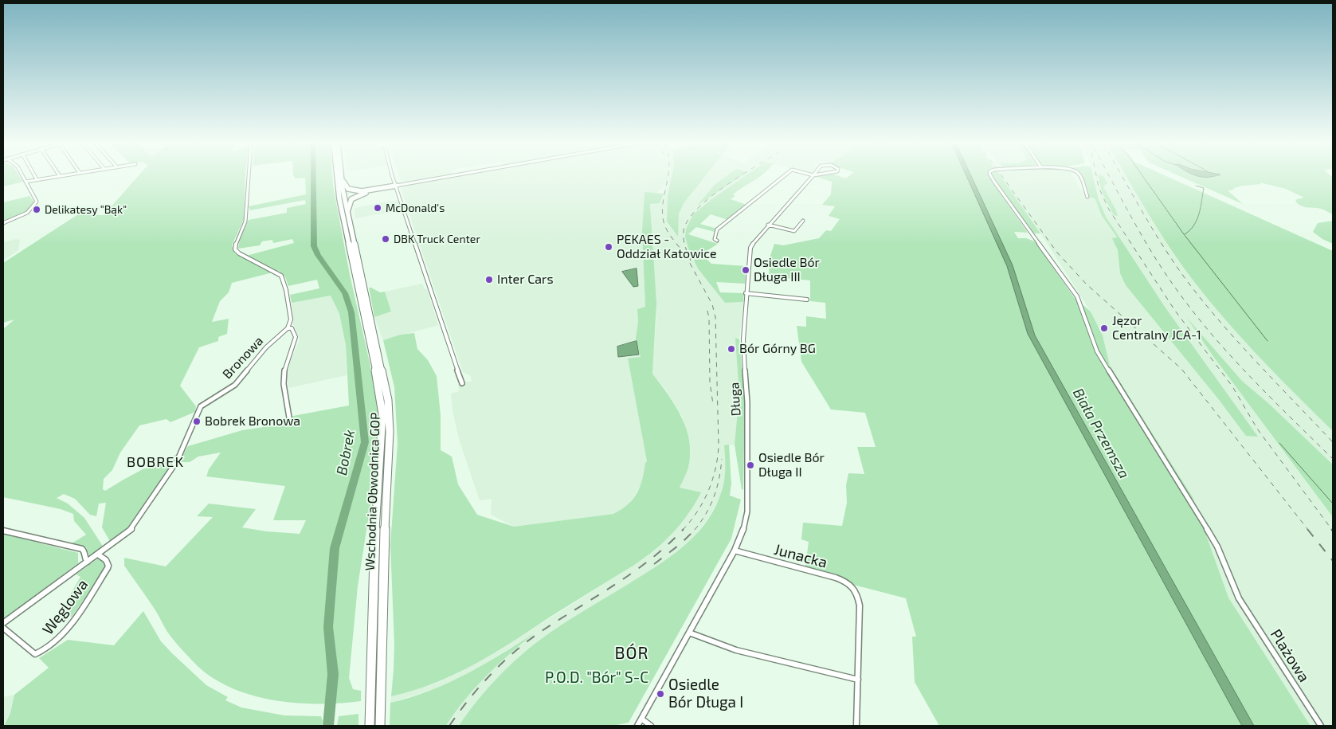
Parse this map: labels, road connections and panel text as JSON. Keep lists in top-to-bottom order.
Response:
{
  "streets": {
    "highway": ["Wschodnia Obwodnica GOP"],
    "street": [
      "Bronowa",
      "Długa",
      "Junacka",
      "Węglowa",
      "Plażowa"
    ]
  },
  "crossings": [
    ["Bronowa", "Węglowa"],
    ["Długa", "Junacka"]
  ],
  "districts": ["BOBREK", "BÓR"],
  "water": ["Biała Przemsza", "Bobrek"],
  "parks": ["P.O.D. \"Bór\" S-C"],
  "places": [
    "McDonald's",
    "Delikatesy \"Bąk\"",
    "DBK Truck Center",
    "PEKAES - Oddział Katowice",
    "Osiedle Bór Długa III",
    "Inter Cars",
    "Jęzor Centralny JCA-1",
    "Bór Górny BG",
    "Bobrek Bronowa",
    "Osiedle Bór Długa II",
    "Osiedle Bór Długa I"
  ]
}
